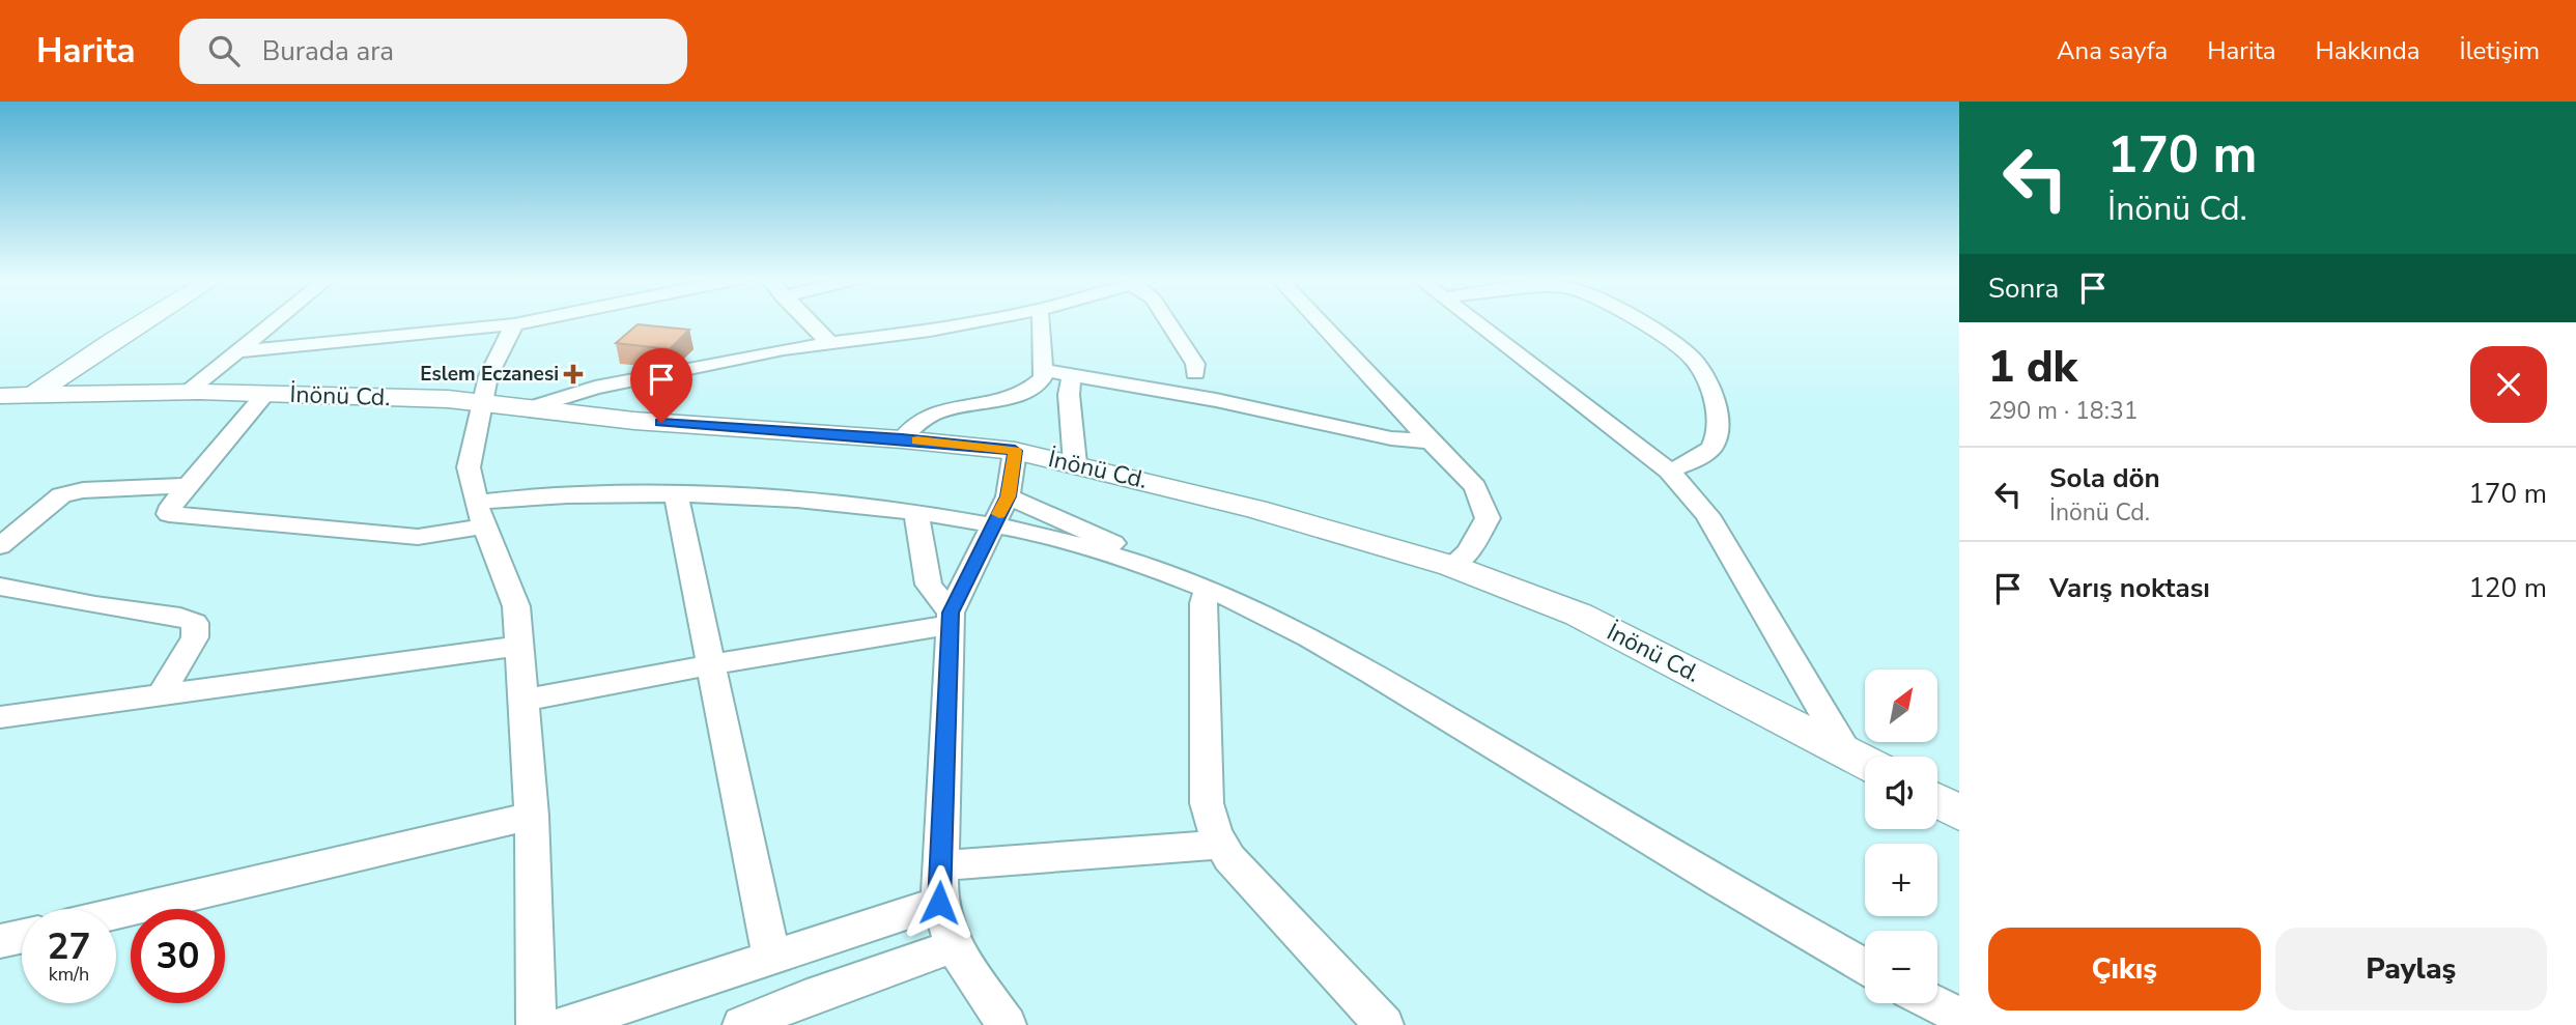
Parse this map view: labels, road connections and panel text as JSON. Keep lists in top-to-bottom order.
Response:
{
  "streets": {
    "street": ["İnönü Cd."]
  },
  "places": {
    "health": ["Eslem Eczanesi"]
  },
  "north": "top right",
  "page": {
    "header": "Harita",
    "search": "Burada ara",
    "nav": [
      "Ana sayfa",
      "Harita",
      "Hakkında",
      "İletişim"
    ],
    "turn": ["170 m", "İnönü Cd."],
    "then": "Sonra",
    "heading": ["1 dk", "290 m · 18:31"],
    "list": [
      {
        "name": "Sola dön",
        "note": "İnönü Cd.",
        "value": "170 m"
      },
      {
        "name": "Varış noktası",
        "value": "120 m"
      }
    ],
    "map_buttons": ["+", "−"],
    "speed": "27 km/h",
    "limit": "30",
    "buttons": ["Çıkış", "Paylaş"]
  }
}
